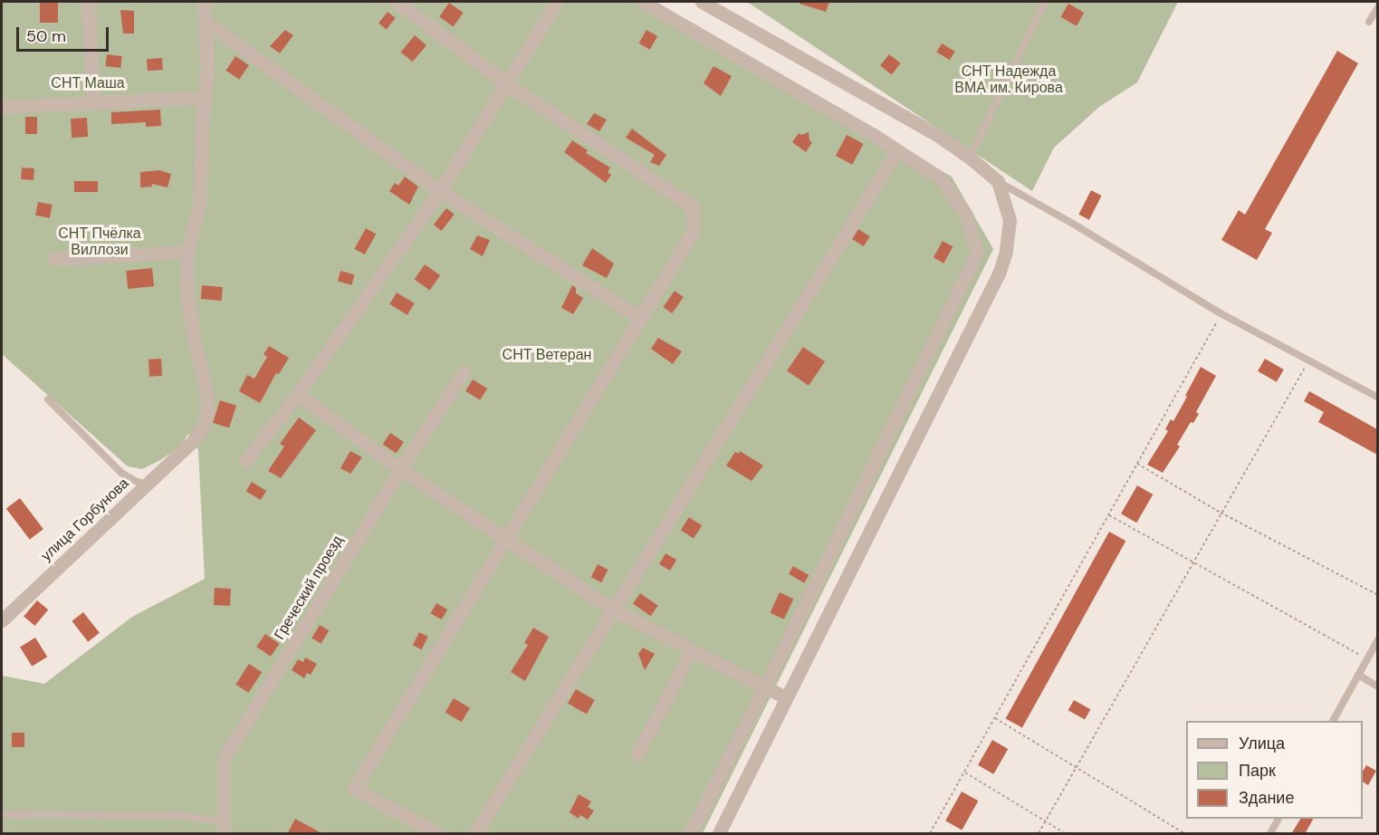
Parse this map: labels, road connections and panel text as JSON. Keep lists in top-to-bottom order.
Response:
{
  "streets": {
    "street": ["улица Горбунова", "Греческий проезд"]
  },
  "parks": [
    "СНТ Надежда ВМА им. Кирова",
    "СНТ Маша",
    "СНТ Пчёлка Виллози",
    "СНТ Ветеран"
  ],
  "legend": ["Улица", "Парк", "Здание"],
  "scale_bar": "50 m"
}
